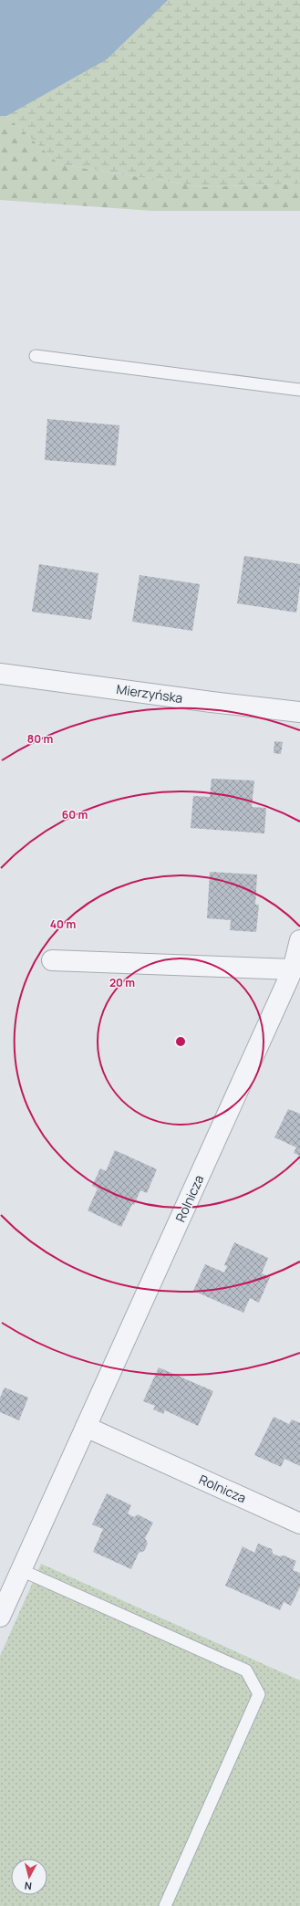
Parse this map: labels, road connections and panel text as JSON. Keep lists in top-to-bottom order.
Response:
{
  "streets": {
    "street": ["Mierzyńska", "Rolnicza"]
  },
  "north": "bottom",
  "rings": [
    "80 m",
    "60 m",
    "40 m",
    "20 m"
  ]
}
